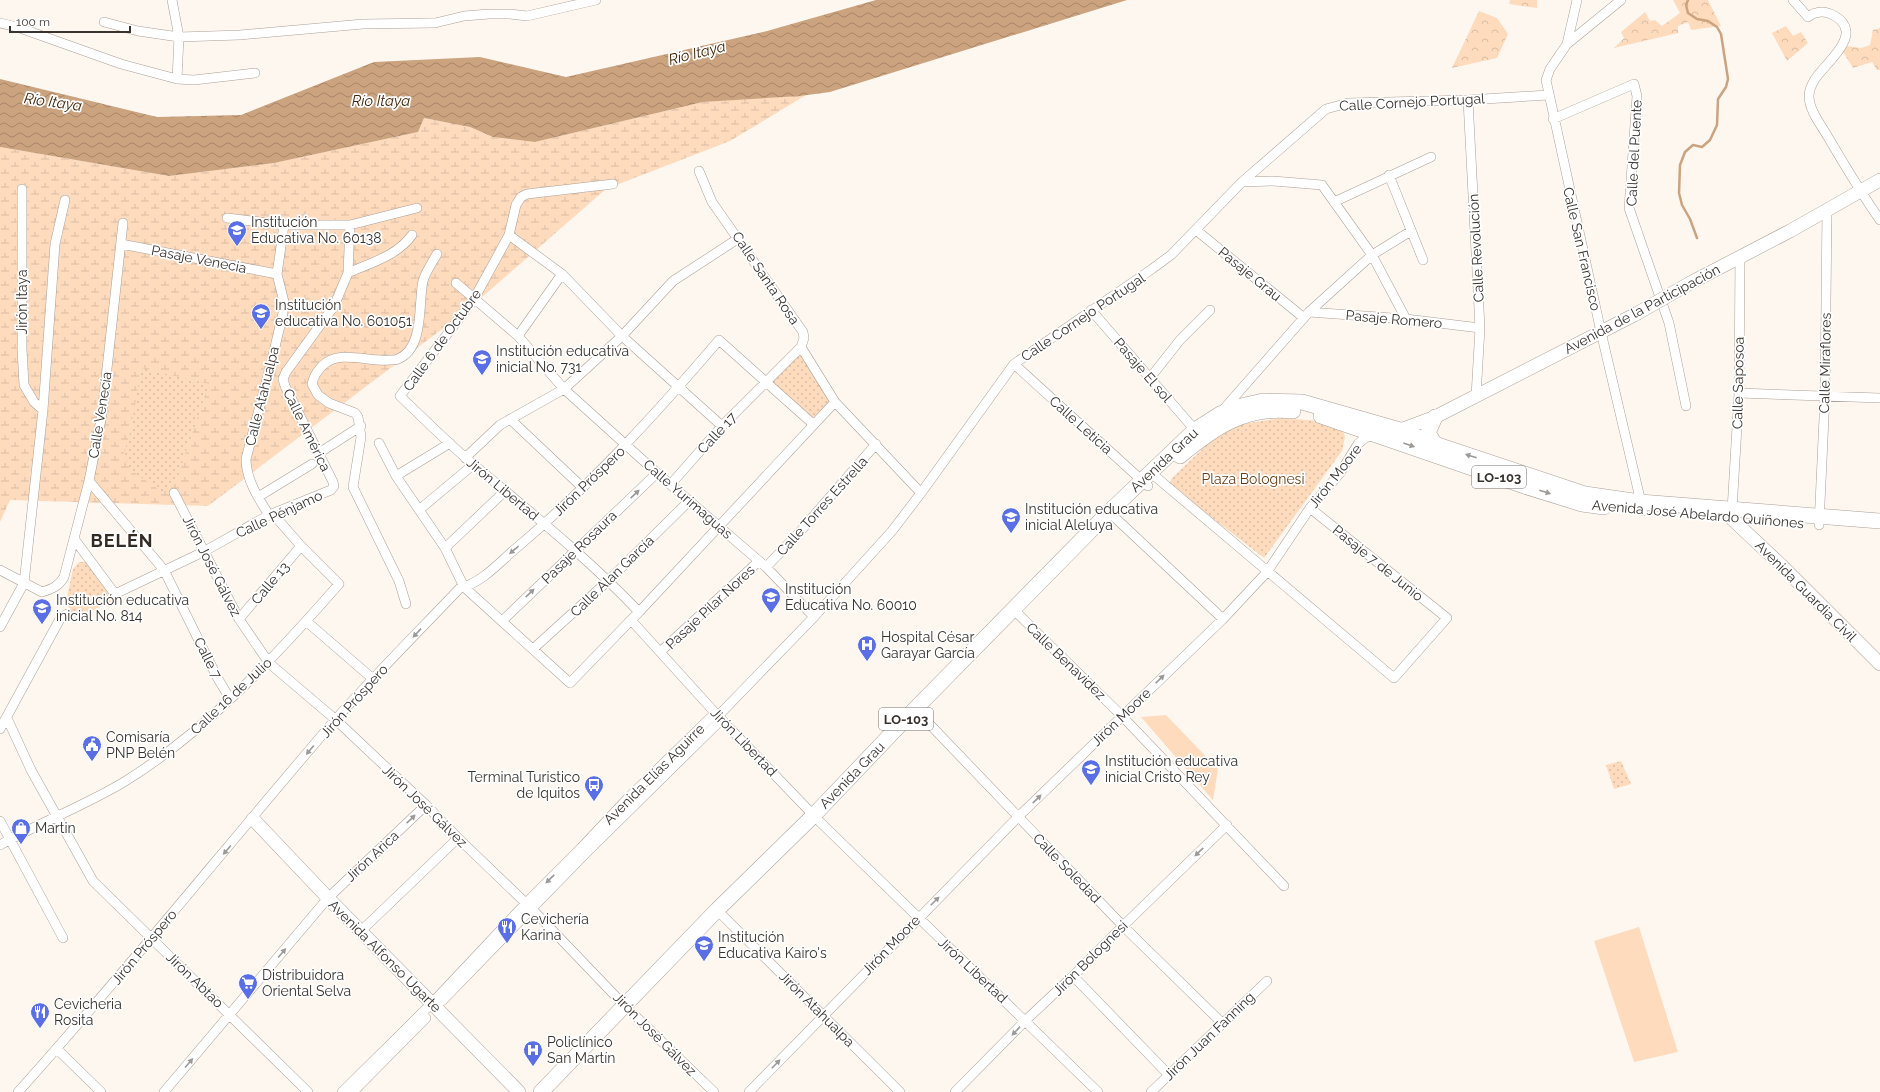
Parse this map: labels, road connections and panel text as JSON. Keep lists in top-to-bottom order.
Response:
{
  "streets": {
    "main road": [
      "Avenida de la Participación",
      "Avenida Grau",
      "LO-103",
      "Avenida José Abelardo Quiñones",
      "Avenida Guardia Civil",
      "Avenida Alfonso Ugarte"
    ],
    "street": [
      "Calle Cornejo Portugal",
      "Calle del Puente",
      "Calle Revolución",
      "Calle San Francisco",
      "Pasaje Venecia",
      "Pasaje Grau",
      "Calle Santa Rosa",
      "Jirón Itaya",
      "Pasaje Romero",
      "Calle 6 de Octubre",
      "Calle Miraflores",
      "Pasaje El sol",
      "Calle Saposoa",
      "Calle Atahualpa",
      "Calle Venecia",
      "Calle Leticia",
      "Calle América",
      "Calle 17",
      "Jirón Moore",
      "Jirón Próspero",
      "Jirón Libertad",
      "Calle Yurimaguas",
      "Calle Torres Estrella",
      "Calle Pénjamo",
      "Pasaje Rosaura",
      "Pasaje 7 de Junio",
      "Jirón José Gálvez",
      "Calle Alan García",
      "Calle 13",
      "Pasaje Pilar Nores",
      "Calle 7",
      "Calle Benavidez",
      "Calle 16 de Julio",
      "Avenida Elías Aguirre",
      "Jirón Arica",
      "Calle Soledad",
      "Jirón Bolognesi",
      "Jirón Abtao",
      "Jirón Atahualpa",
      "Jirón Juan Fanning"
    ]
  },
  "crossings": [
    ["Calle Cornejo Portugal", "Calle Revolución"],
    ["Calle Cornejo Portugal", "Calle San Francisco"],
    ["Calle Cornejo Portugal", "Pasaje Grau"],
    ["Calle Cornejo Portugal", "Pasaje El sol"],
    ["Calle Cornejo Portugal", "Calle Leticia"],
    ["Calle Cornejo Portugal", "Jirón Libertad"],
    ["Calle Cornejo Portugal", "Calle Yurimaguas"],
    ["Calle Cornejo Portugal", "Avenida Elías Aguirre"],
    ["Calle del Puente", "Calle San Francisco"],
    ["Calle Revolución", "Avenida de la Participación"],
    ["Calle Revolución", "Pasaje Romero"],
    ["Calle San Francisco", "Avenida de la Participación"],
    ["Calle San Francisco", "Avenida José Abelardo Quiñones"],
    ["Pasaje Venecia", "Calle Atahualpa"],
    ["Pasaje Venecia", "Calle Venecia"],
    ["Pasaje Grau", "Pasaje Romero"],
    ["Pasaje Grau", "Avenida Grau"],
    ["Calle Santa Rosa", "Calle 17"],
    ["Jirón Itaya", "Calle Venecia"],
    ["Avenida de la Participación", "Calle Miraflores"],
    ["Avenida de la Participación", "Calle Saposoa"],
    ["Avenida de la Participación", "Jirón Moore"],
    ["Avenida de la Participación", "Avenida José Abelardo Quiñones"],
    ["Pasaje Romero", "Avenida Grau"],
    ["Calle 6 de Octubre", "Jirón Libertad"],
    ["Calle 6 de Octubre", "Calle Yurimaguas"],
    ["Calle Miraflores", "Avenida José Abelardo Quiñones"],
    ["Pasaje El sol", "Avenida Grau"],
    ["Calle Saposoa", "Avenida José Abelardo Quiñones"],
    ["Calle Saposoa", "Avenida Guardia Civil"],
    ["Calle Atahualpa", "Calle Pénjamo"],
    ["Calle Atahualpa", "Calle 13"],
    ["Calle Atahualpa", "Calle 16 de Julio"],
    ["Calle Venecia", "Calle Pénjamo"],
    ["Calle Venecia", "Calle 7"],
    ["Calle Leticia", "Avenida Grau"],
    ["Calle Leticia", "Jirón Moore"],
    ["Calle Leticia", "Avenida José Abelardo Quiñones"],
    ["Calle Leticia", "Pasaje 7 de Junio"],
    ["Calle América", "Calle Pénjamo"],
    ["Calle 17", "Jirón Próspero"],
    ["Calle 17", "Calle Yurimaguas"],
    ["Avenida Grau", "Jirón Libertad"],
    ["Avenida Grau", "Avenida José Abelardo Quiñones"],
    ["Avenida Grau", "Jirón José Gálvez"],
    ["Avenida Grau", "Calle Benavidez"],
    ["Avenida Grau", "Calle Soledad"],
    ["Avenida Grau", "Jirón Atahualpa"],
    ["Jirón Moore", "Jirón Libertad"],
    ["Jirón Moore", "Avenida José Abelardo Quiñones"],
    ["Jirón Moore", "Pasaje 7 de Junio"],
    ["Jirón Moore", "Calle Benavidez"],
    ["Jirón Moore", "Calle Soledad"],
    ["Jirón Moore", "Jirón Atahualpa"],
    ["Jirón Próspero", "Jirón Libertad"],
    ["Jirón Próspero", "Calle Yurimaguas"],
    ["Jirón Próspero", "Jirón José Gálvez"],
    ["Jirón Próspero", "Avenida Alfonso Ugarte"],
    ["Jirón Próspero", "Jirón Abtao"],
    ["Jirón Libertad", "Pasaje Rosaura"],
    ["Jirón Libertad", "Calle Alan García"],
    ["Jirón Libertad", "Pasaje Pilar Nores"],
    ["Jirón Libertad", "Avenida Elías Aguirre"],
    ["Jirón Libertad", "Jirón Bolognesi"],
    ["Calle Yurimaguas", "Calle Torres Estrella"],
    ["Calle Yurimaguas", "Pasaje Rosaura"],
    ["Calle Yurimaguas", "Calle Alan García"],
    ["Calle Yurimaguas", "Pasaje Pilar Nores"],
    ["Calle Torres Estrella", "Pasaje Pilar Nores"],
    ["Calle Pénjamo", "Jirón José Gálvez"],
    ["Calle Pénjamo", "Calle 7"],
    ["Avenida José Abelardo Quiñones", "Avenida Guardia Civil"],
    ["Jirón José Gálvez", "Calle 13"],
    ["Jirón José Gálvez", "Calle 16 de Julio"],
    ["Jirón José Gálvez", "Avenida Elías Aguirre"],
    ["Jirón José Gálvez", "Jirón Arica"],
    ["Calle 7", "Calle 16 de Julio"],
    ["Calle Benavidez", "Jirón Bolognesi"],
    ["Calle 16 de Julio", "Jirón Abtao"],
    ["Avenida Elías Aguirre", "Avenida Alfonso Ugarte"],
    ["Jirón Arica", "Avenida Alfonso Ugarte"],
    ["Jirón Arica", "Jirón Abtao"],
    ["Calle Soledad", "Jirón Bolognesi"],
    ["Calle Soledad", "Jirón Juan Fanning"]
  ],
  "one_way": [
    "Jirón Moore",
    "Jirón Próspero",
    "Pasaje Rosaura",
    "Jirón Bolognesi"
  ],
  "districts": ["BELÉN"],
  "water": ["Río Itaya"],
  "parks": ["Plaza Bolognesi"],
  "places": {
    "school or university": [
      "Institución Educativa No. 60138",
      "Institución educativa No. 601051",
      "Institución educativa inicial No. 731",
      "Institución educativa inicial Aleluya",
      "Institución Educativa No. 60010",
      "Institución educativa inicial No. 814",
      "Institución educativa inicial Cristo Rey",
      "Institución Educativa Kairo's"
    ],
    "hospital": ["Hospital César Garayar García", "Policlínico San Martín"],
    "public building": ["Comisaría PNP Belén"],
    "bus stop": ["Terminal Turistico de Iquitos"],
    "shop": ["Martin"],
    "restaurant": ["Cevichería Karina", "Cevicheria Rosita"],
    "supermarket": ["Distribuidora Oriental Selva"]
  },
  "scale_bar": "100 m"
}
